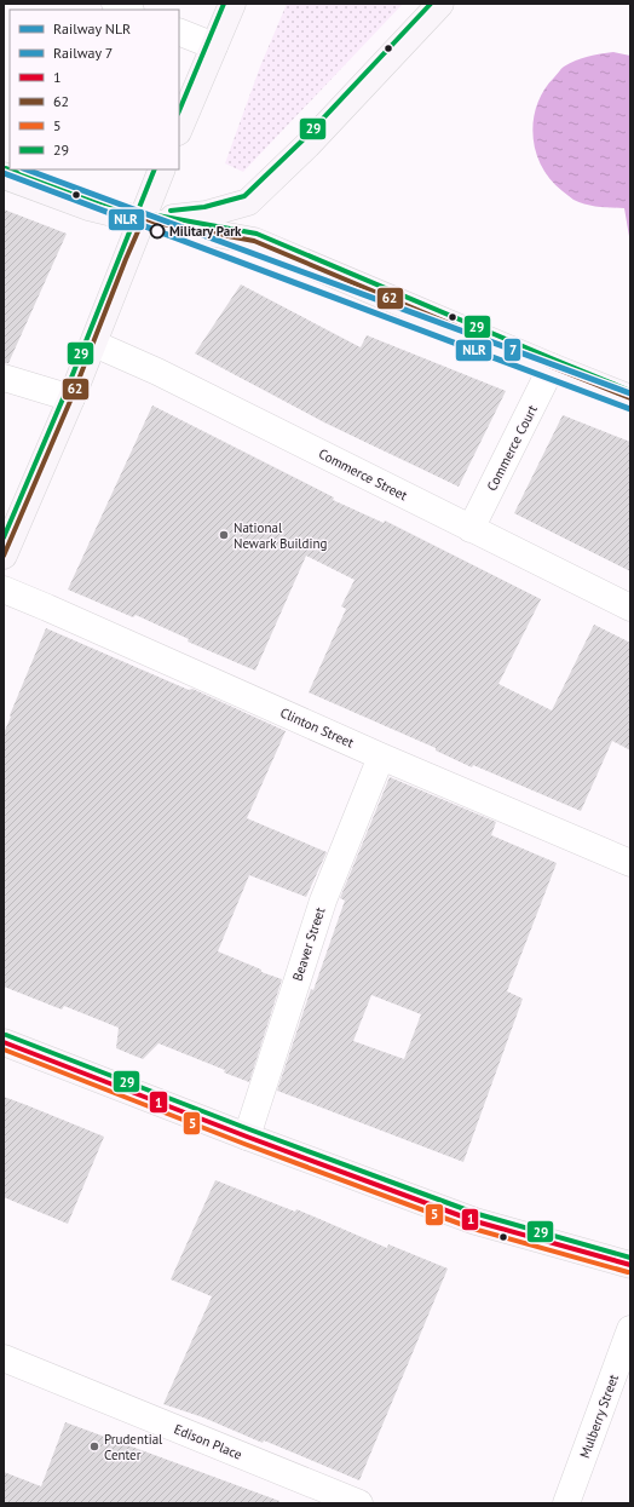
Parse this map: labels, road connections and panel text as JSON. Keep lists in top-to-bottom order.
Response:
{
  "streets": {
    "street": [
      "Commerce Court",
      "Commerce Street",
      "Clinton Street",
      "Beaver Street",
      "Mulberry Street",
      "Edison Place"
    ]
  },
  "crossings": [
    ["Commerce Court", "Commerce Street"],
    ["Clinton Street", "Beaver Street"]
  ],
  "places": ["Military Park", "National Newark Building", "Prudential Center"],
  "lines": [
    "transit line 29",
    "rail line 7",
    "rail line NLR",
    "transit line 62",
    "transit line 1",
    "transit line 5"
  ],
  "legend": [
    "Railway NLR",
    "Railway 7",
    "1",
    "62",
    "5",
    "29"
  ]
}
